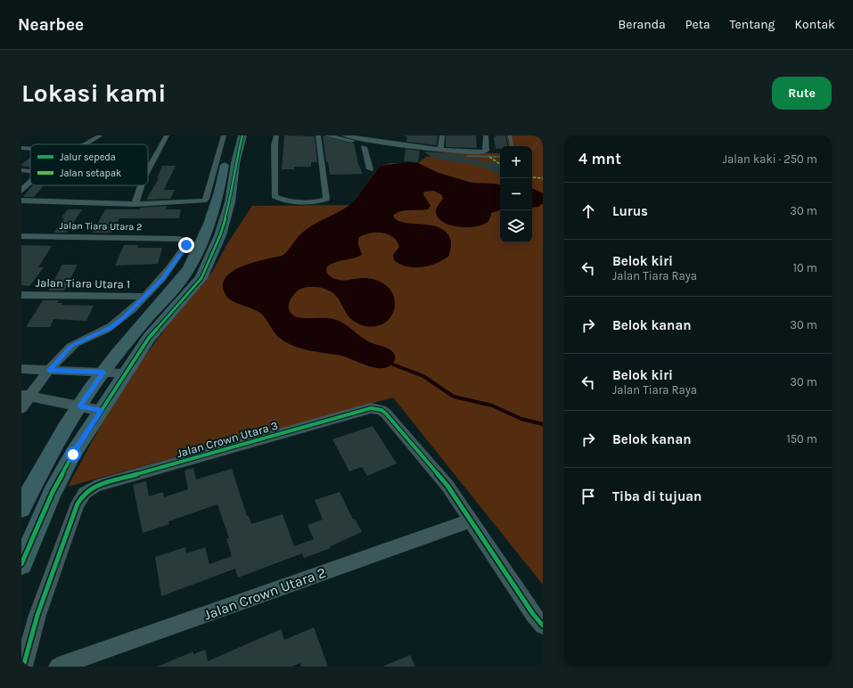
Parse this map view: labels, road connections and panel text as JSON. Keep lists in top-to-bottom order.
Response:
{
  "streets": {
    "street": [
      "Jalan Tiara Utara 2",
      "Jalan Tiara Utara 1",
      "Jalan Crown Utara 3",
      "Jalan Crown Utara 2"
    ]
  },
  "crossings": [
    ["Jalan Tiara Utara 2", "Jalan Tiara Utara 1"],
    ["Jalan Crown Utara 3", "Jalan Crown Utara 2"]
  ],
  "legend": ["Jalur sepeda", "Jalan setapak"],
  "page": {
    "header": "Nearbee",
    "nav": [
      "Beranda",
      "Peta",
      "Tentang",
      "Kontak"
    ],
    "buttons": "Rute",
    "title": "Lokasi kami",
    "heading": ["4 mnt", "Jalan kaki · 250 m"],
    "map_buttons": ["+", "−"],
    "list": [
      ["Lurus", "30 m"],
      ["Belok kiri", "Jalan Tiara Raya", "10 m"],
      ["Belok kanan", "30 m"],
      ["Belok kiri", "Jalan Tiara Raya", "30 m"],
      ["Belok kanan", "150 m"],
      "Tiba di tujuan"
    ]
  }
}
